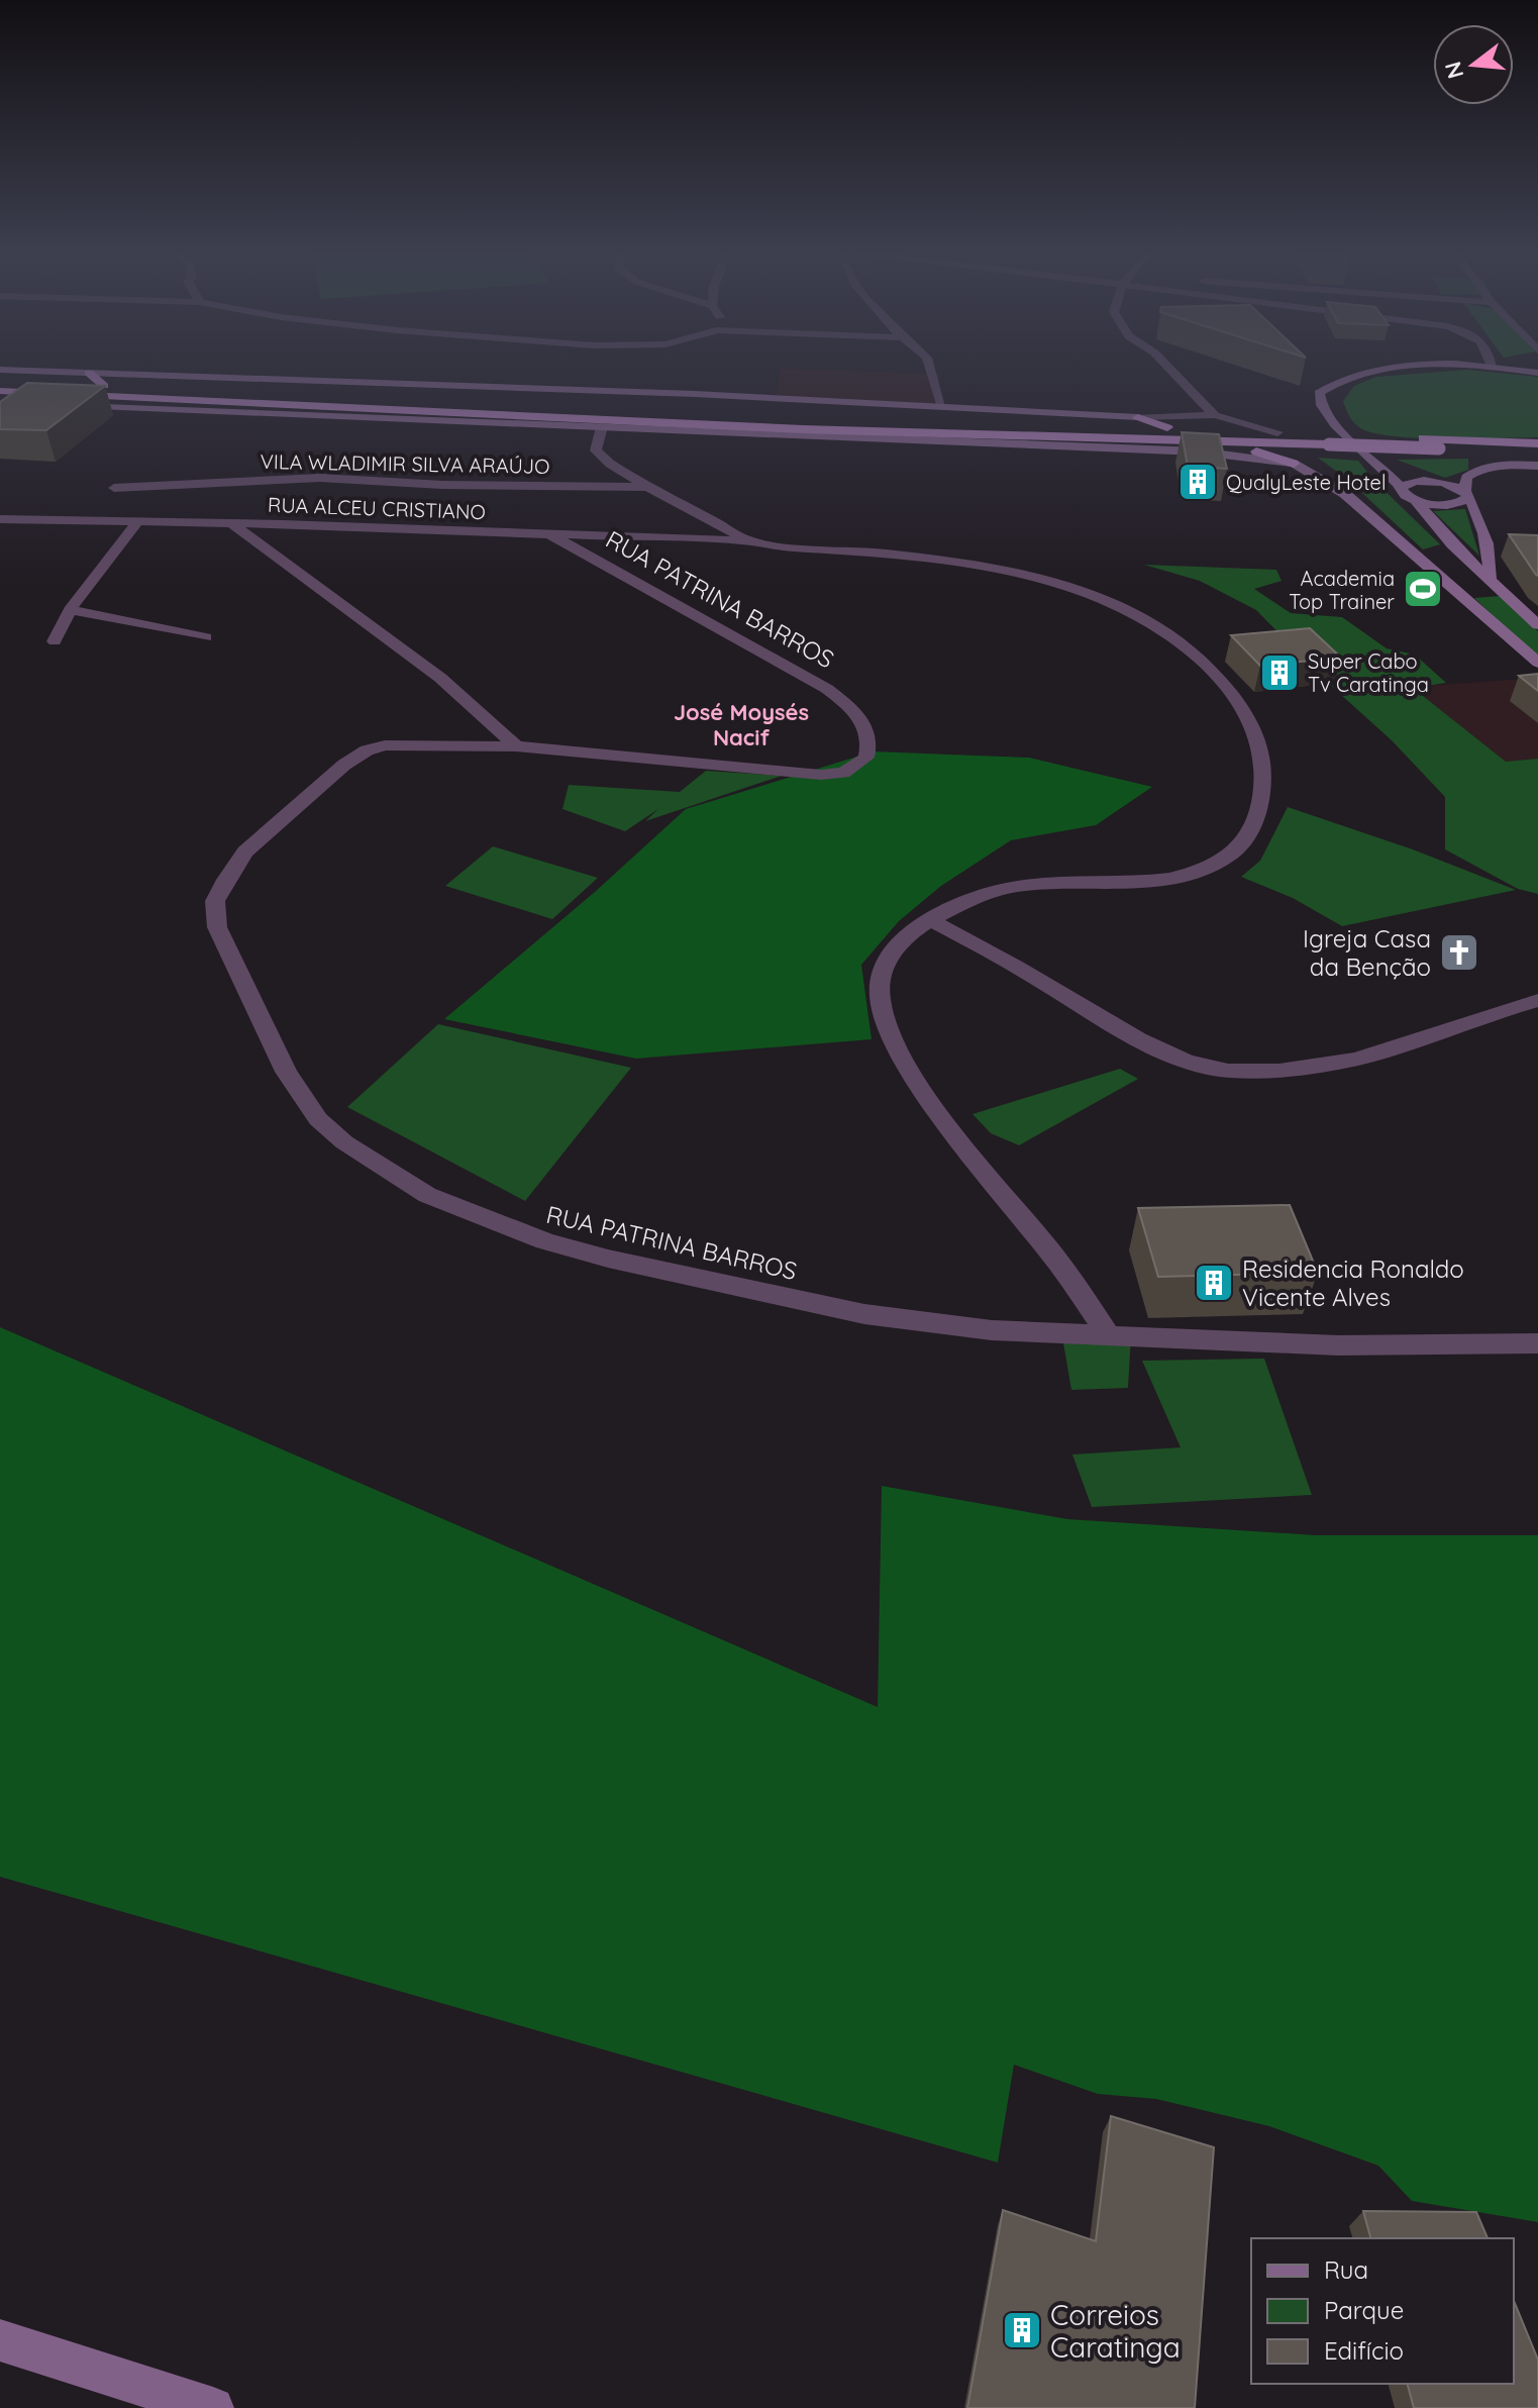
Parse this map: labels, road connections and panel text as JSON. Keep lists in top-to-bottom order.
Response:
{
  "streets": {
    "street": ["VILA WLADIMIR SILVA ARAÚJO", "RUA ALCEU CRISTIANO", "RUA PATRINA BARROS"]
  },
  "crossings": [
    ["RUA ALCEU CRISTIANO", "RUA PATRINA BARROS"]
  ],
  "districts": ["José Moysés Nacif"],
  "places": {
    "building": [
      "QualyLeste Hotel",
      "Super Cabo Tv Caratinga",
      "Residencia Ronaldo Vicente Alves",
      "Correios Caratinga"
    ],
    "sports": ["Academia Top Trainer"],
    "church": ["Igreja Casa da Benção"]
  },
  "legend": ["Rua", "Parque", "Edifício"],
  "north": "left"
}
